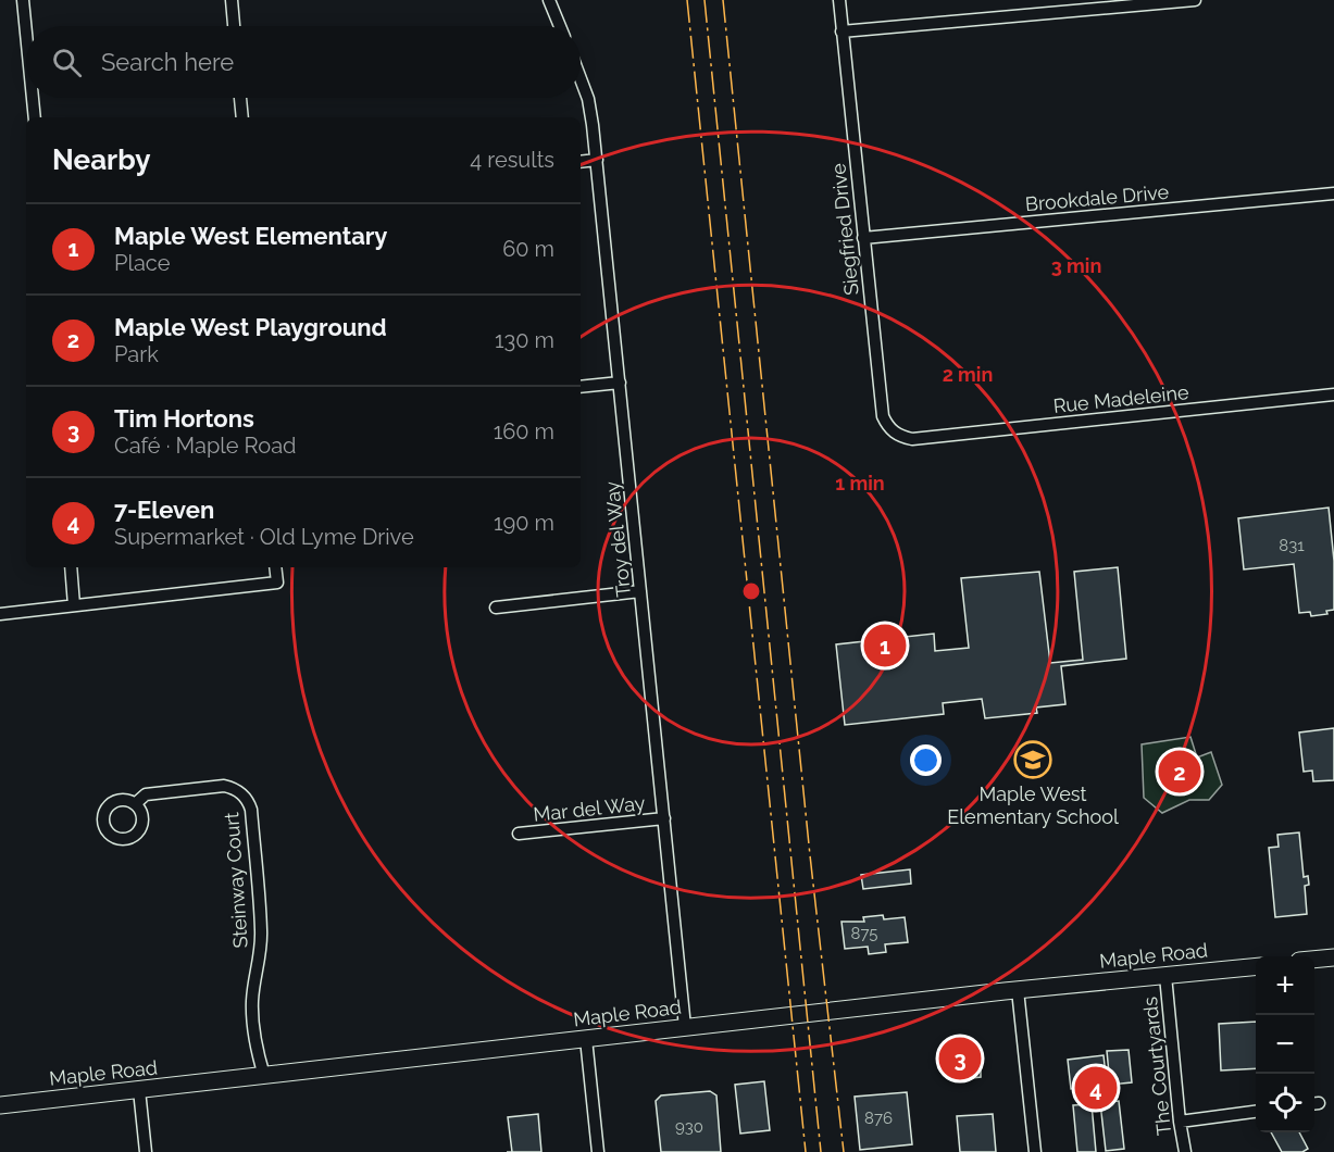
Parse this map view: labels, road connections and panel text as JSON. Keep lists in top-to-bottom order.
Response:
{
  "streets": {
    "main road": ["Maple Road"],
    "street": [
      "Brookdale Drive",
      "Siegfried Drive",
      "Rue Madeleine",
      "Troy del Way",
      "Mar del Way",
      "Steinway Court",
      "The Courtyards"
    ]
  },
  "crossings": [
    ["Brookdale Drive", "Siegfried Drive"],
    ["Siegfried Drive", "Rue Madeleine"],
    ["Troy del Way", "Mar del Way"],
    ["Troy del Way", "Maple Road"],
    ["Steinway Court", "Maple Road"],
    ["Maple Road", "The Courtyards"]
  ],
  "places": {
    "school or university": ["Maple West Elementary School"]
  },
  "house_numbers": [
    "831",
    "875",
    "876",
    "930"
  ],
  "page": {
    "search": "Search here",
    "heading": ["Nearby", "4 results"],
    "list": [
      {
        "mark": "1",
        "name": "Maple West Elementary",
        "note": "Place",
        "value": "60 m"
      },
      {
        "mark": "2",
        "name": "Maple West Playground",
        "note": "Park",
        "value": "130 m"
      },
      {
        "mark": "3",
        "name": "Tim Hortons",
        "note": "Café · Maple Road",
        "value": "160 m"
      },
      {
        "mark": "4",
        "name": "7-Eleven",
        "note": "Supermarket · Old Lyme Drive",
        "value": "190 m"
      }
    ],
    "pins": [
      "1",
      "2",
      "3",
      "4"
    ],
    "map_buttons": ["+", "−"]
  },
  "rings": ["3 min", "2 min", "1 min"]
}
